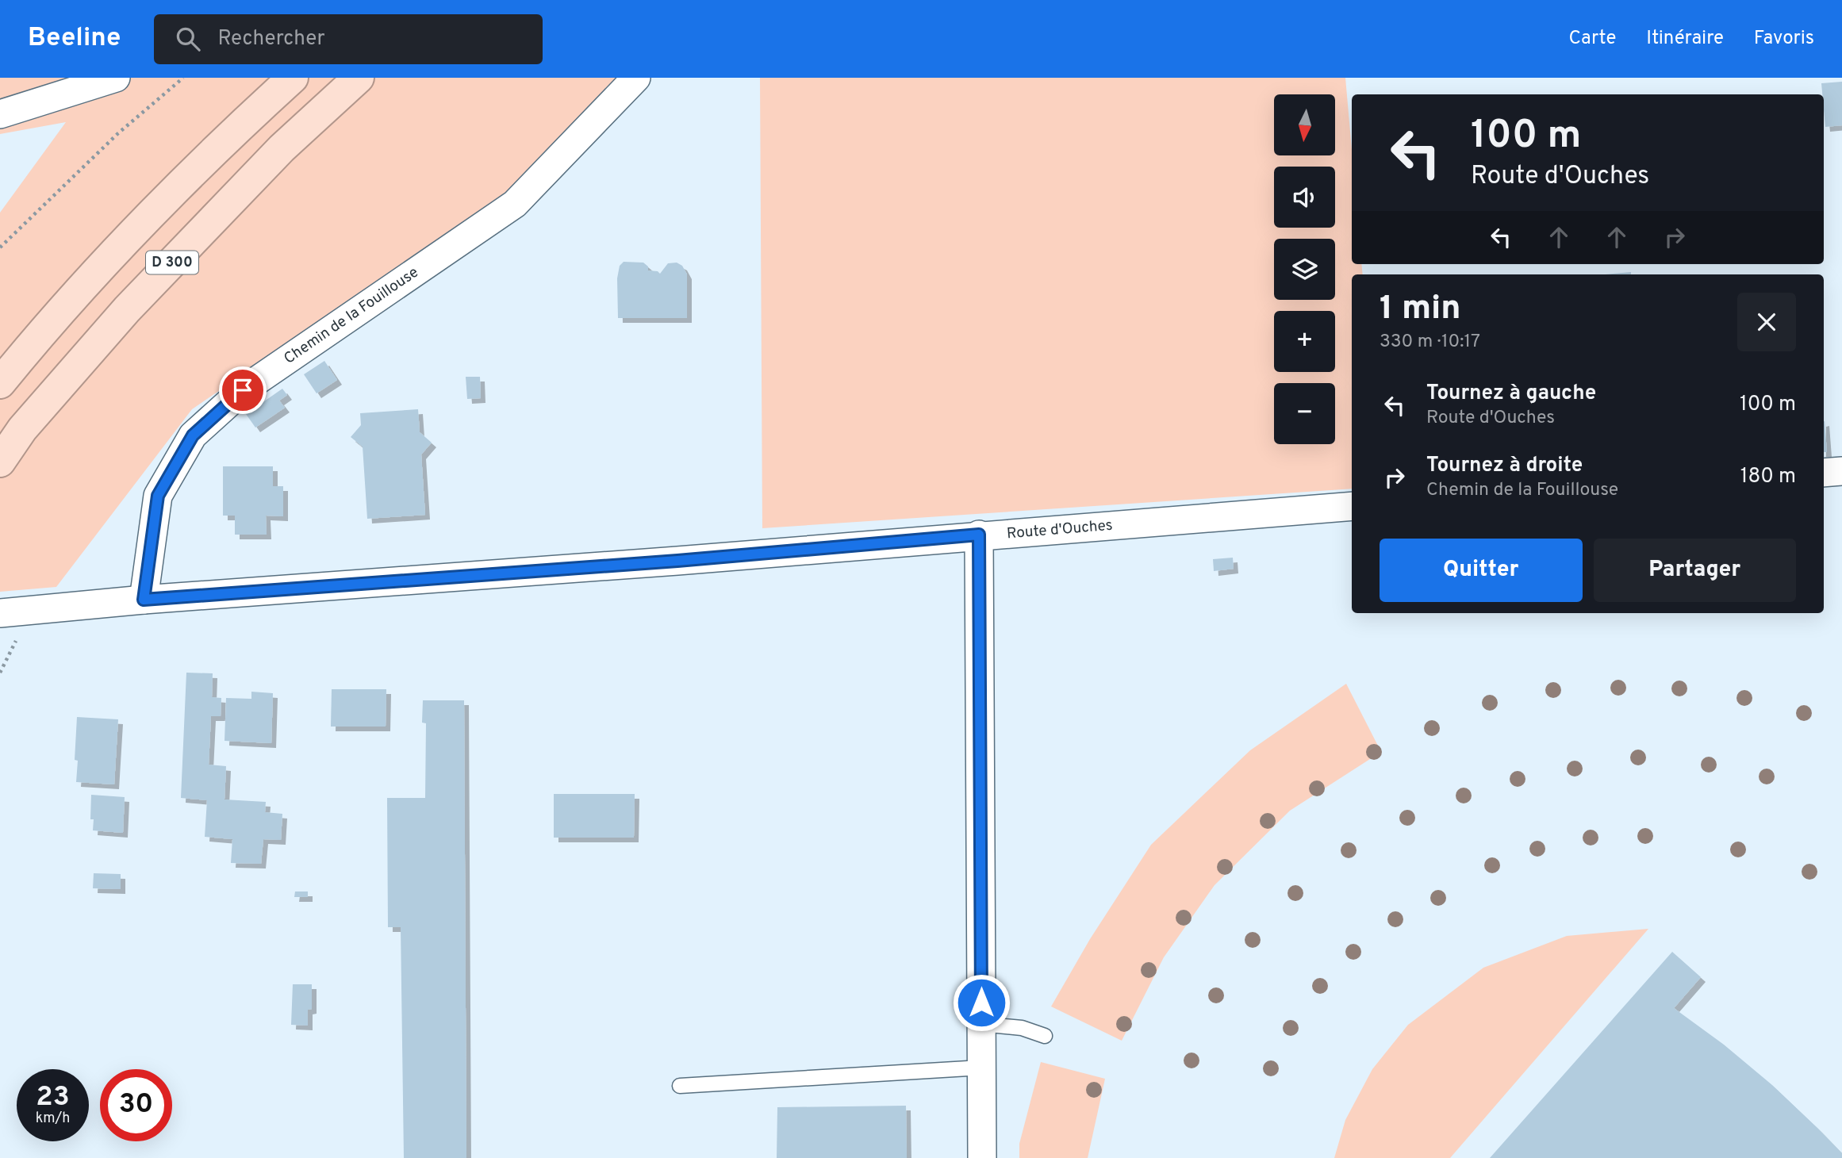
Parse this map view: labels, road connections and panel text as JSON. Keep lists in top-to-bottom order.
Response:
{
  "streets": {
    "main road": ["D 300"],
    "street": ["Chemin de la Fouillouse", "Route d'Ouches"]
  },
  "crossings": [
    ["Chemin de la Fouillouse", "Route d'Ouches"]
  ],
  "north": "bottom",
  "page": {
    "header": "Beeline",
    "search": "Rechercher",
    "nav": ["Carte", "Itinéraire", "Favoris"],
    "map_buttons": ["+", "−"],
    "turn": ["100 m", "Route d'Ouches"],
    "heading": ["1 min", "330 m · 10:17"],
    "list": [
      {
        "name": "Tournez à gauche",
        "note": "Route d'Ouches",
        "value": "100 m"
      },
      {
        "name": "Tournez à droite",
        "note": "Chemin de la Fouillouse",
        "value": "180 m"
      }
    ],
    "buttons": ["Quitter", "Partager"],
    "speed": "23 km/h",
    "limit": "30"
  }
}
